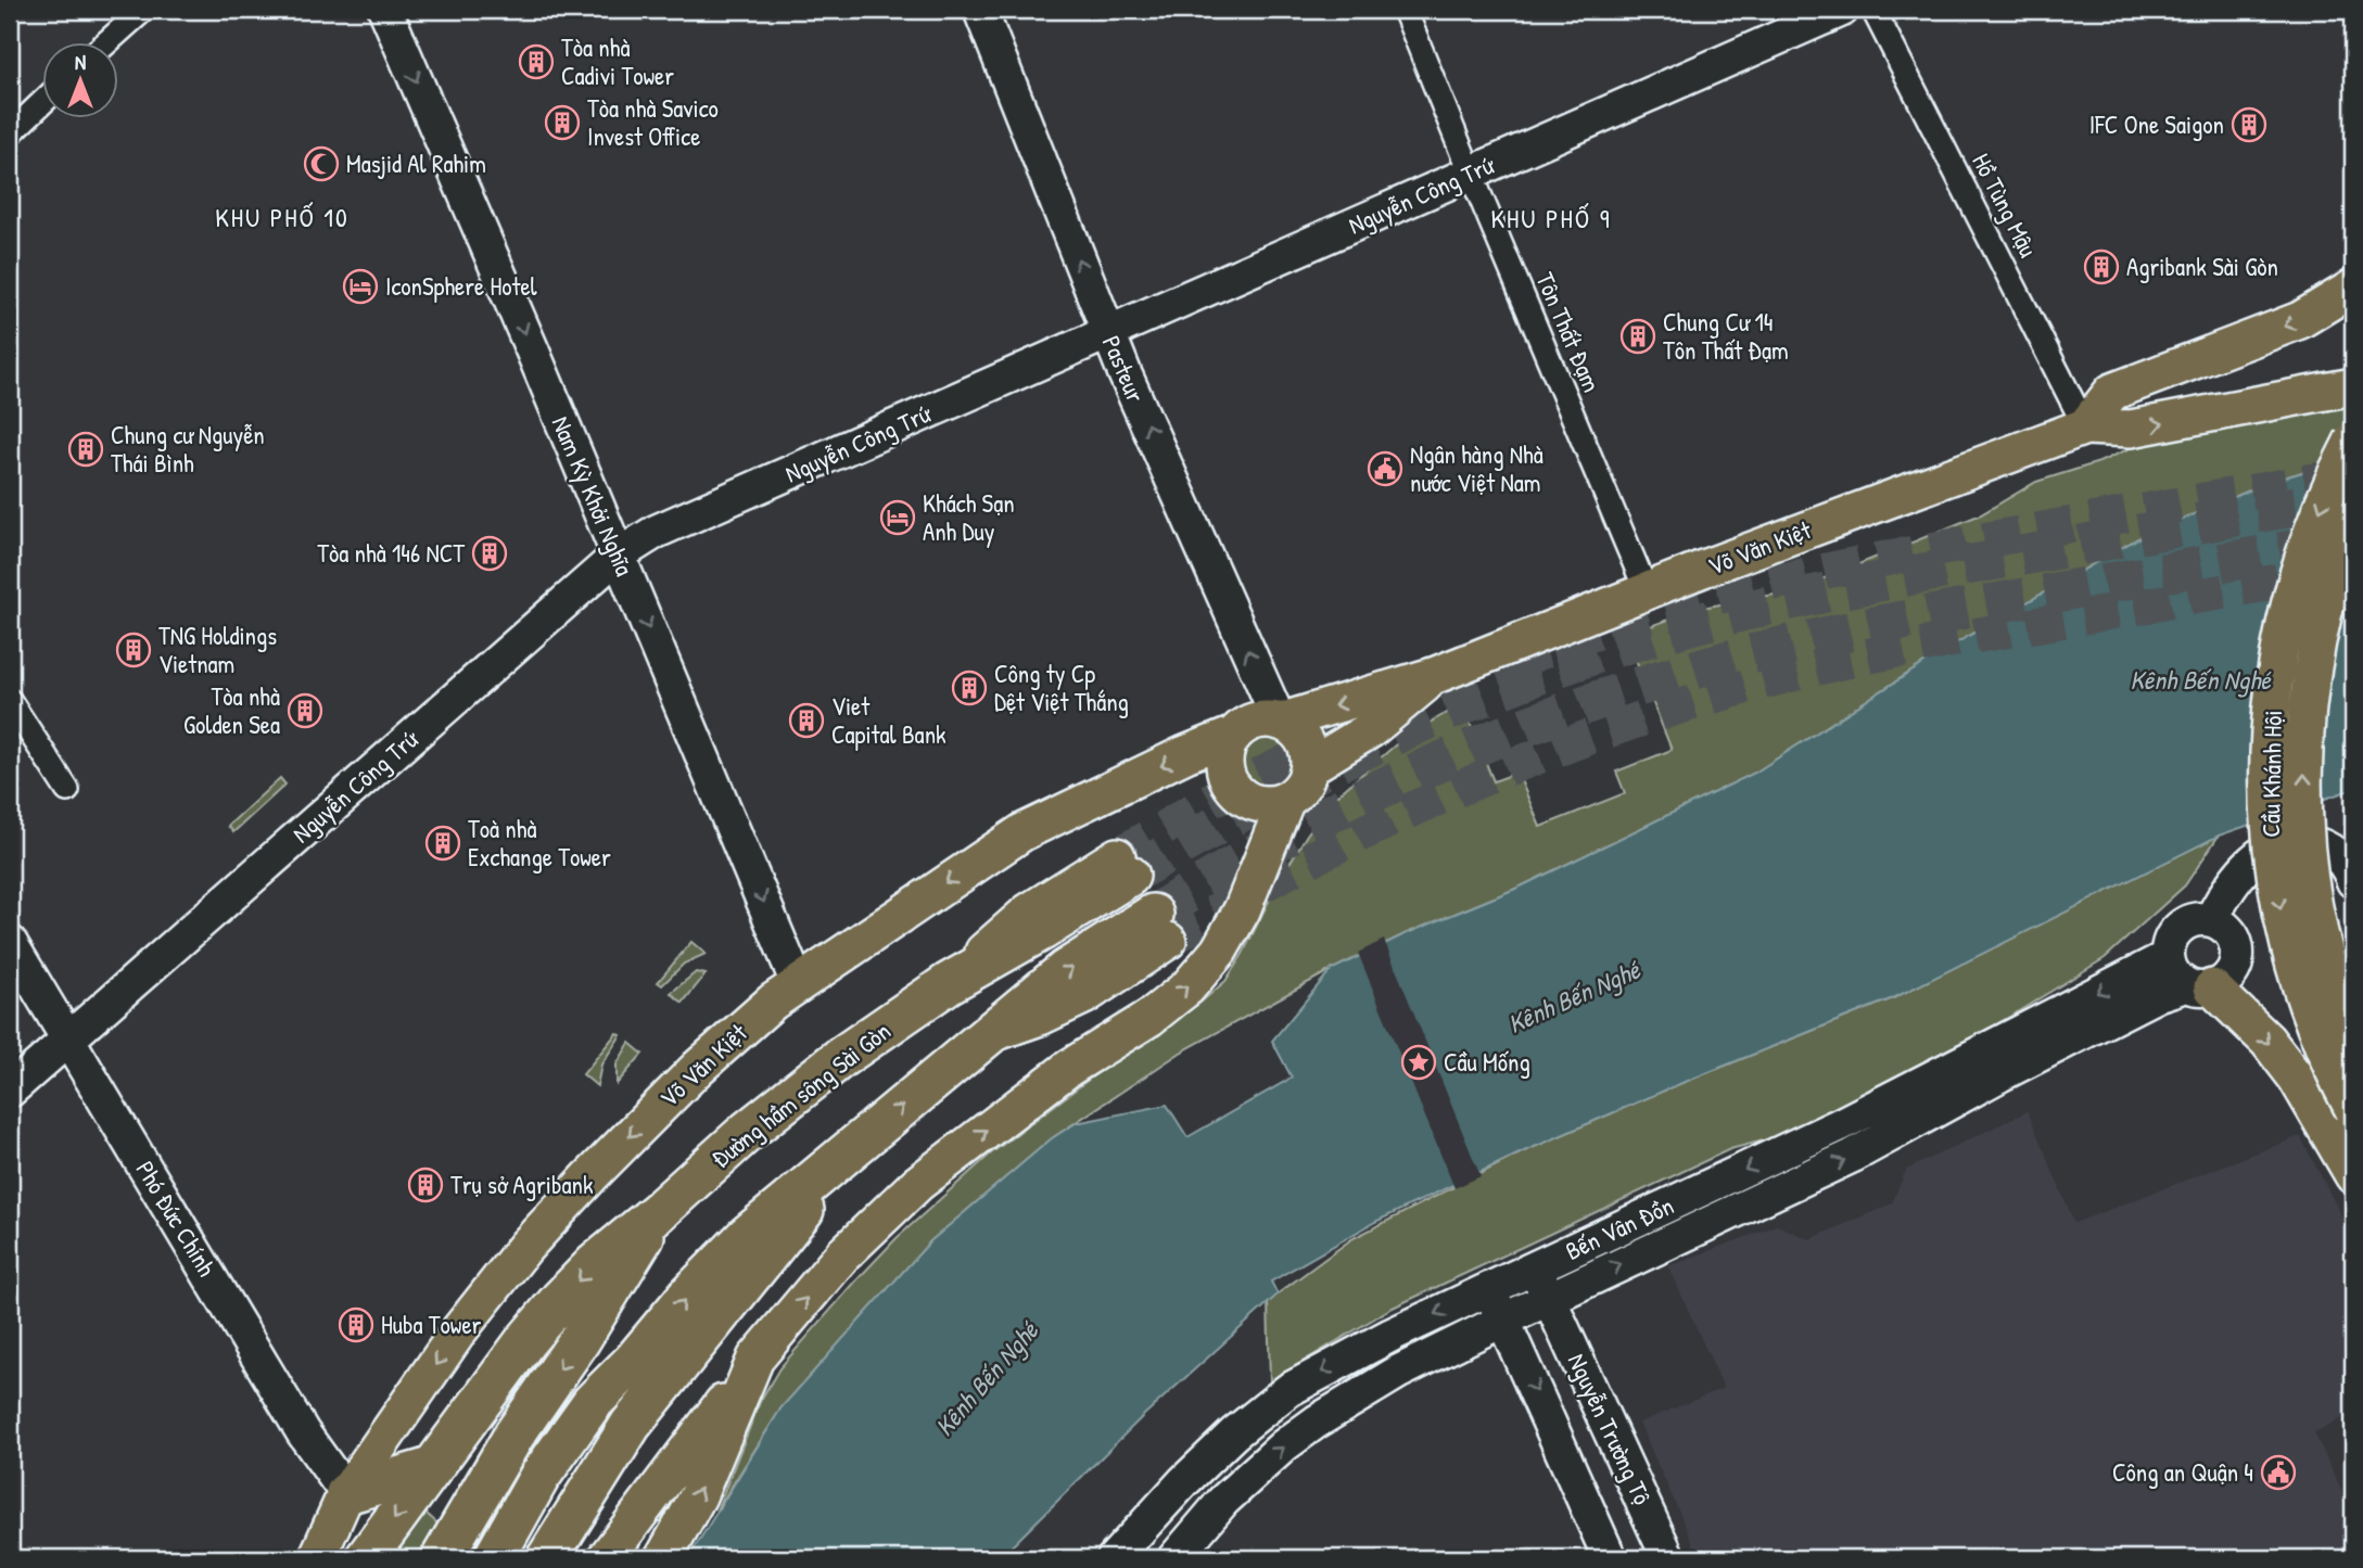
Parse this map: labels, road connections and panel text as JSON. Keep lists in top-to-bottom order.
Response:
{
  "streets": {
    "highway": ["Đường hầm sông Sài Gòn"],
    "main road": [
      "Nguyễn Công Trứ",
      "Pasteur",
      "Nam Kỳ Khởi Nghĩa",
      "Võ Văn Kiệt",
      "Cầu Khánh Hội",
      "Phó Đức Chính",
      "Bến Vân Đồn",
      "Nguyễn Trường Tộ"
    ],
    "street": ["Hồ Tùng Mậu", "Tôn Thất Ðạm"]
  },
  "crossings": [
    ["Nguyễn Công Trứ", "Tôn Thất Ðạm"],
    ["Nguyễn Công Trứ", "Pasteur"],
    ["Nguyễn Công Trứ", "Nam Kỳ Khởi Nghĩa"],
    ["Nguyễn Công Trứ", "Phó Đức Chính"],
    ["Hồ Tùng Mậu", "Võ Văn Kiệt"],
    ["Tôn Thất Ðạm", "Võ Văn Kiệt"],
    ["Pasteur", "Võ Văn Kiệt"],
    ["Nam Kỳ Khởi Nghĩa", "Võ Văn Kiệt"],
    ["Võ Văn Kiệt", "Phó Đức Chính"],
    ["Bến Vân Đồn", "Nguyễn Trường Tộ"]
  ],
  "one_way": ["Pasteur", "Nam Kỳ Khởi Nghĩa"],
  "districts": ["KHU PHỐ 10", "KHU PHỐ 9"],
  "water": ["Kênh Bến Nghé"],
  "places": {
    "building": [
      "Tòa nhà Cadivi Tower",
      "Tòa nhà Savico Invest Office",
      "IFC One Saigon",
      "Agribank Sài Gòn",
      "Chung Cư 14 Tôn Thất Đạm",
      "Chung cư Nguyễn Thái Bình",
      "Tòa nhà 146 NCT",
      "TNG Holdings Vietnam",
      "Công ty Cp Dệt Việt Thắng",
      "Tòa nhà Golden Sea",
      "Viet Capital Bank",
      "Toà nhà Exchange Tower",
      "Trụ sở Agribank",
      "Huba Tower"
    ],
    "mosque": ["Masjid Al Rahim"],
    "hotel": ["IconSphere Hotel", "Khách Sạn Anh Duy"],
    "public building": ["Ngân hàng Nhà nước Việt Nam", "Công an Quận 4"],
    "place": ["Cầu Mống"]
  },
  "north": "top"
}
